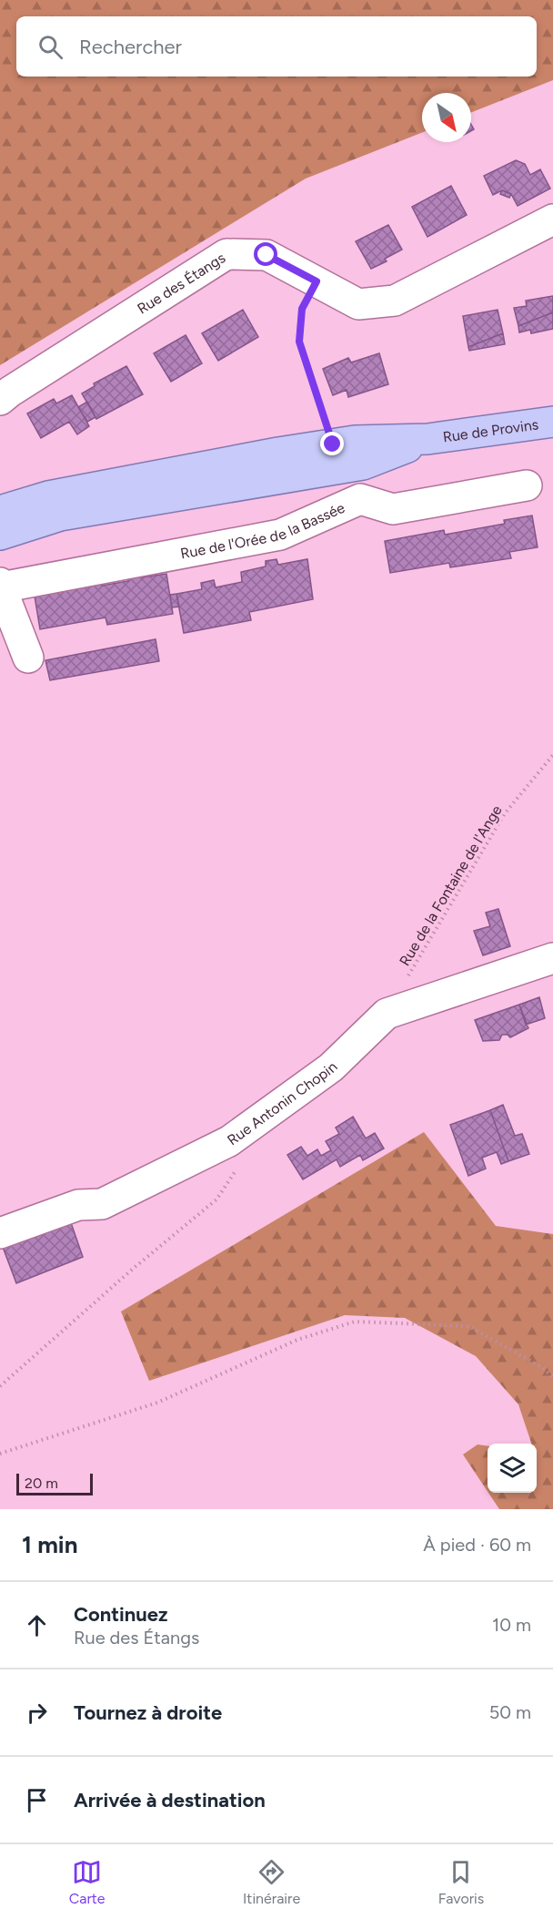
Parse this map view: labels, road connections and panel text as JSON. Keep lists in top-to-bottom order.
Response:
{
  "streets": {
    "main road": ["Rue de Provins"],
    "street": ["Rue des Étangs", "Rue de l'Orée de la Bassée", "Rue Antonin Chopin"],
    "path": ["Rue de la Fontaine de l'Ange"]
  },
  "crossings": [
    ["Rue de la Fontaine de l'Ange", "Rue Antonin Chopin"]
  ],
  "scale_bar": "20 m",
  "north": "bottom right",
  "page": {
    "search": "Rechercher",
    "scale": "20 m",
    "heading": ["1 min", "À pied · 60 m"],
    "list": [
      ["Continuez", "Rue des Étangs", "10 m"],
      ["Tournez à droite", "50 m"],
      "Arrivée à destination"
    ],
    "nav": ["Carte", "Itinéraire", "Favoris"]
  }
}
